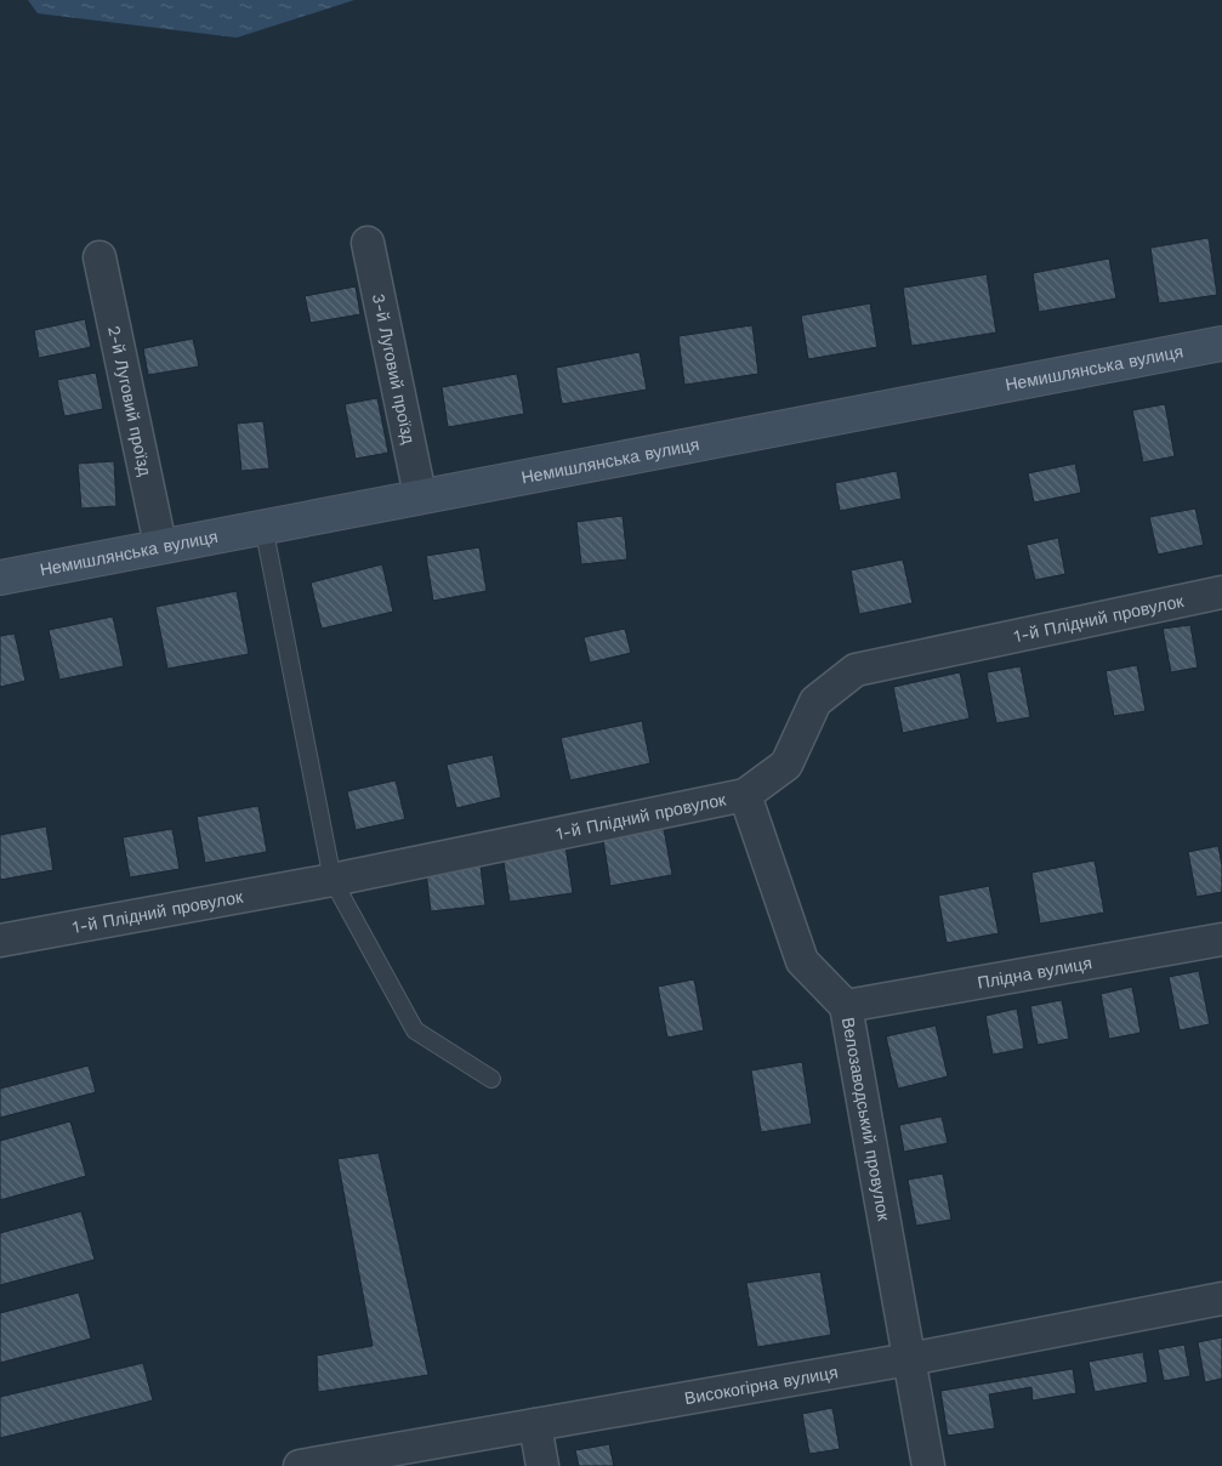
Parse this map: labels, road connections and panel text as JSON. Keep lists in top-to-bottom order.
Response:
{
  "streets": {
    "street": [
      "Немишлянська вулиця",
      "3-й Луговий проїзд",
      "2-й Луговий проїзд",
      "1-й Плідний провулок",
      "Плідна вулиця",
      "Велозаводський провулок",
      "Високогірна вулиця"
    ]
  },
  "crossings": [
    ["Немишлянська вулиця", "3-й Луговий проїзд"],
    ["Немишлянська вулиця", "2-й Луговий проїзд"],
    ["1-й Плідний провулок", "Велозаводський провулок"],
    ["Плідна вулиця", "Велозаводський провулок"],
    ["Велозаводський провулок", "Високогірна вулиця"]
  ]
}
